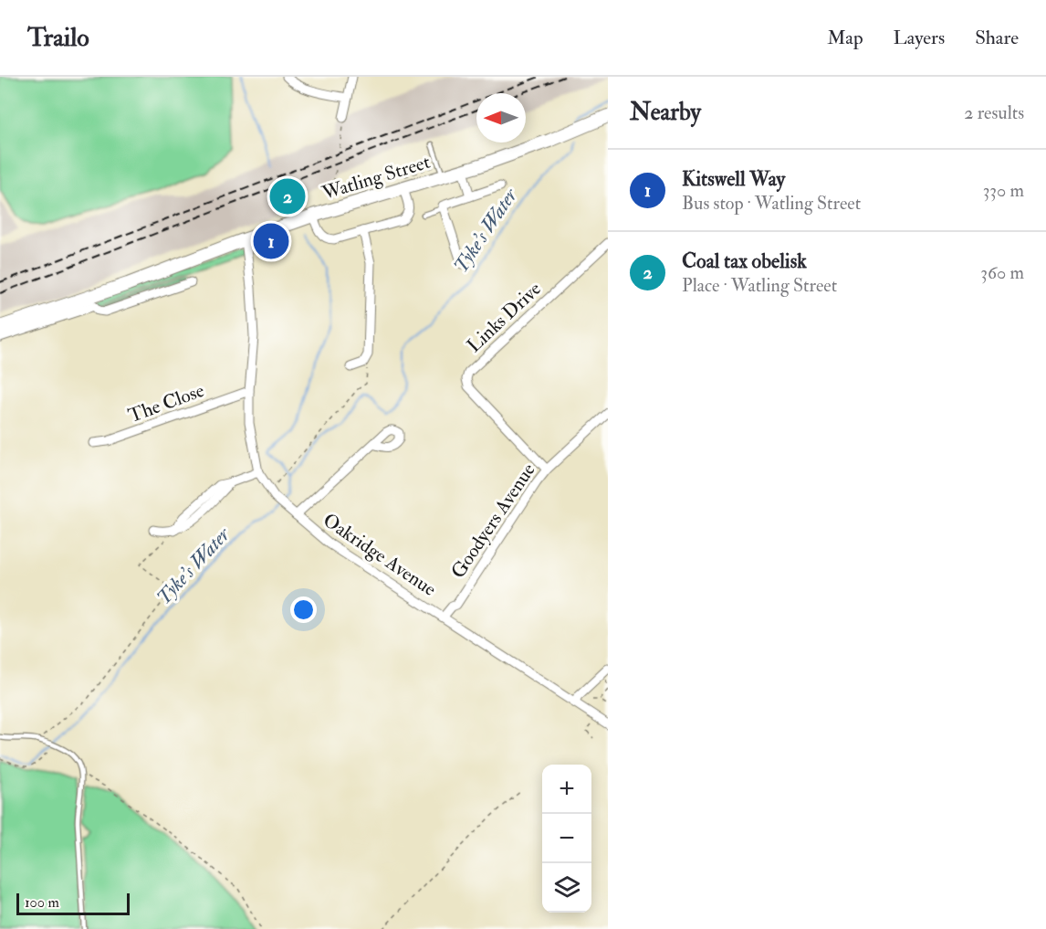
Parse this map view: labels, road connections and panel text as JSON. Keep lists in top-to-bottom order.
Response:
{
  "streets": {
    "main road": ["Watling Street"],
    "street": [
      "Links Drive",
      "The Close",
      "Goodyers Avenue",
      "Oakridge Avenue"
    ]
  },
  "crossings": [
    ["Watling Street", "Oakridge Avenue"],
    ["Links Drive", "Goodyers Avenue"],
    ["The Close", "Oakridge Avenue"],
    ["Goodyers Avenue", "Oakridge Avenue"]
  ],
  "water": ["Tyke's Water"],
  "scale_bar": "100 m",
  "north": "left",
  "page": {
    "header": "Trailo",
    "nav": ["Map", "Layers", "Share"],
    "heading": ["Nearby", "2 results"],
    "list": [
      {
        "mark": "1",
        "name": "Kitswell Way",
        "note": "Bus stop · Watling Street",
        "value": "330 m"
      },
      {
        "mark": "2",
        "name": "Coal tax obelisk",
        "note": "Place · Watling Street",
        "value": "360 m"
      }
    ],
    "pins": ["2", "1"],
    "map_buttons": ["+", "−"],
    "scale": "100 m"
  }
}
